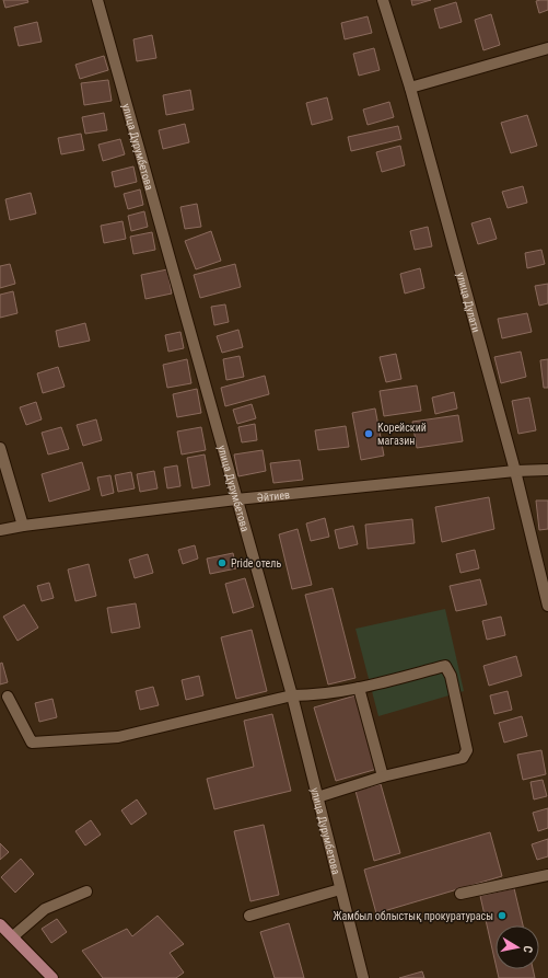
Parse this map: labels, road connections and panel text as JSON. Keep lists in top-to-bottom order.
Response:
{
  "streets": {
    "street": ["улица Дурумбетова", "улица Дулати", "Әйтиев"]
  },
  "crossings": [
    ["улица Дурумбетова", "Әйтиев"],
    ["улица Дулати", "Әйтиев"]
  ],
  "places": ["Корейский магазин", "Pride отель", "Жамбыл облыстық прокуратурасы"],
  "north": "right"
}
